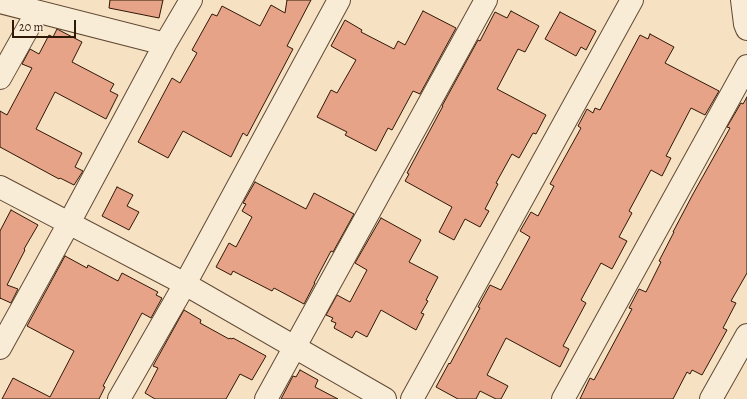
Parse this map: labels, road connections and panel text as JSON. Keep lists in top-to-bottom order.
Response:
{
  "scale_bar": "20 m"
}
